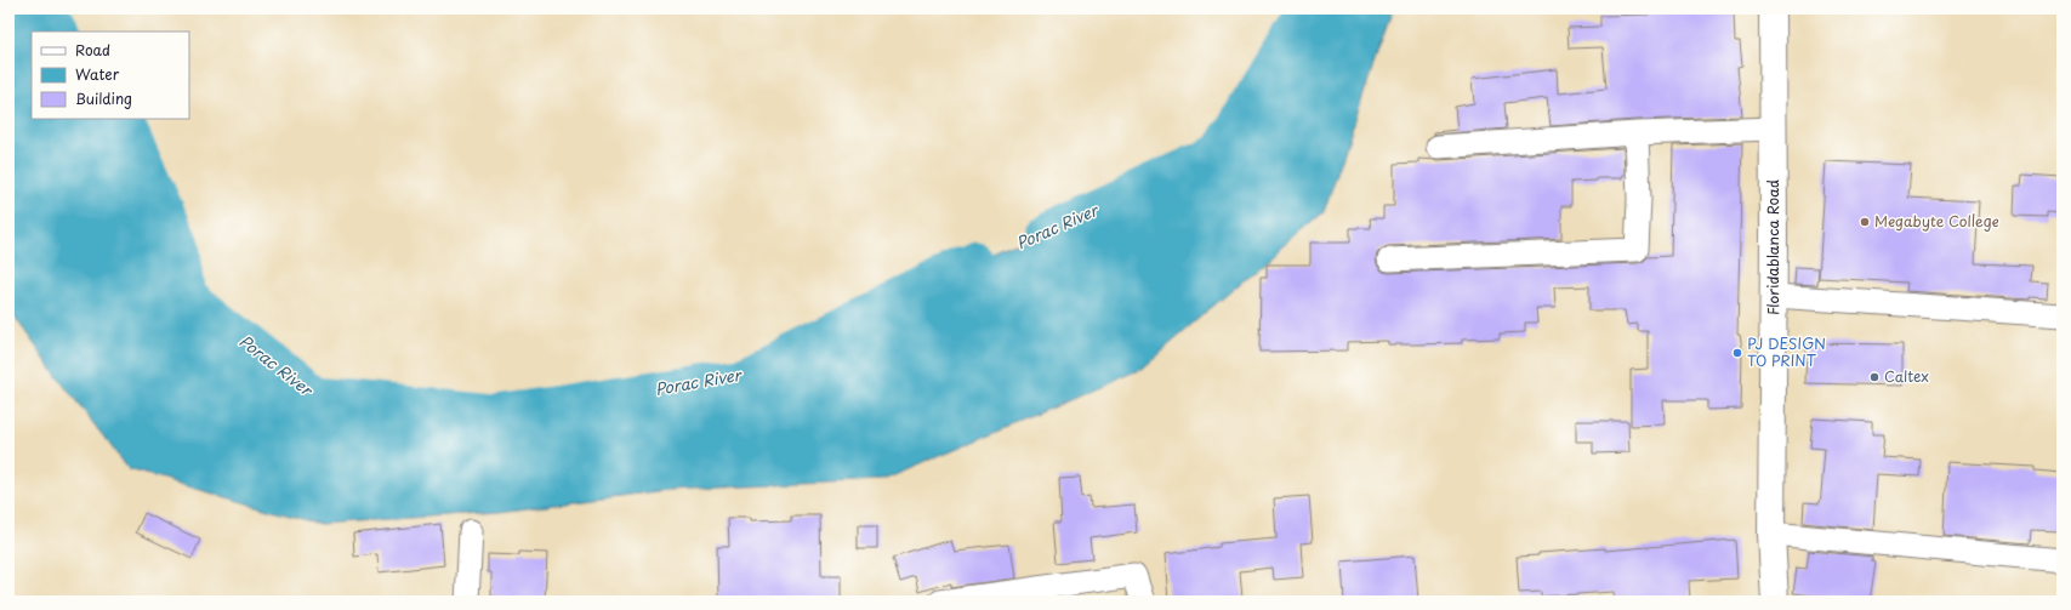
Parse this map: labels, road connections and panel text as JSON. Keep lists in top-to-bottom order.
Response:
{
  "streets": {
    "main road": ["Floridablanca Road"]
  },
  "water": ["Porac River"],
  "places": ["Megabyte College", "PJ DESIGN TO PRINT", "Caltex"],
  "legend": ["Road", "Water", "Building"]
}
